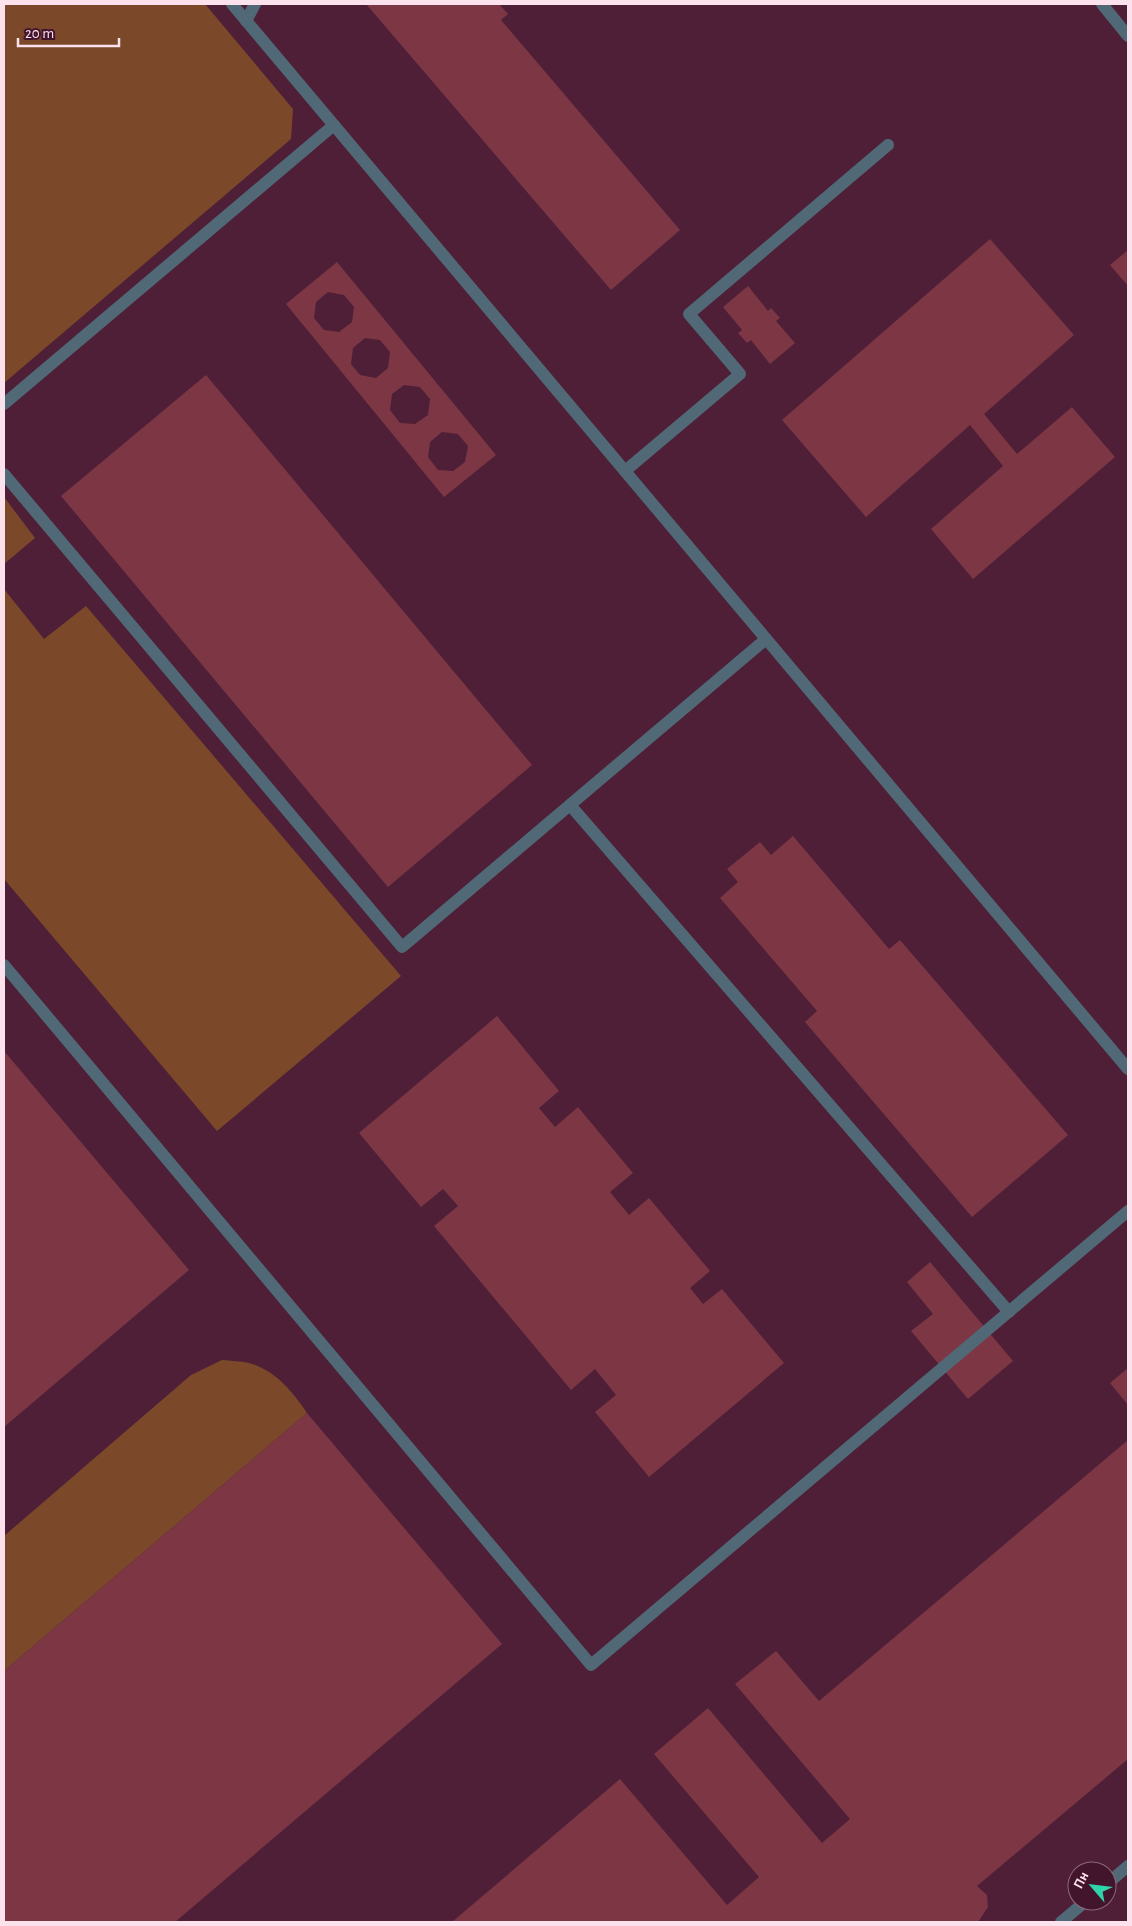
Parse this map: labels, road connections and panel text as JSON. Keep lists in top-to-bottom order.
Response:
{
  "scale_bar": "20 m",
  "north": "top left"
}
